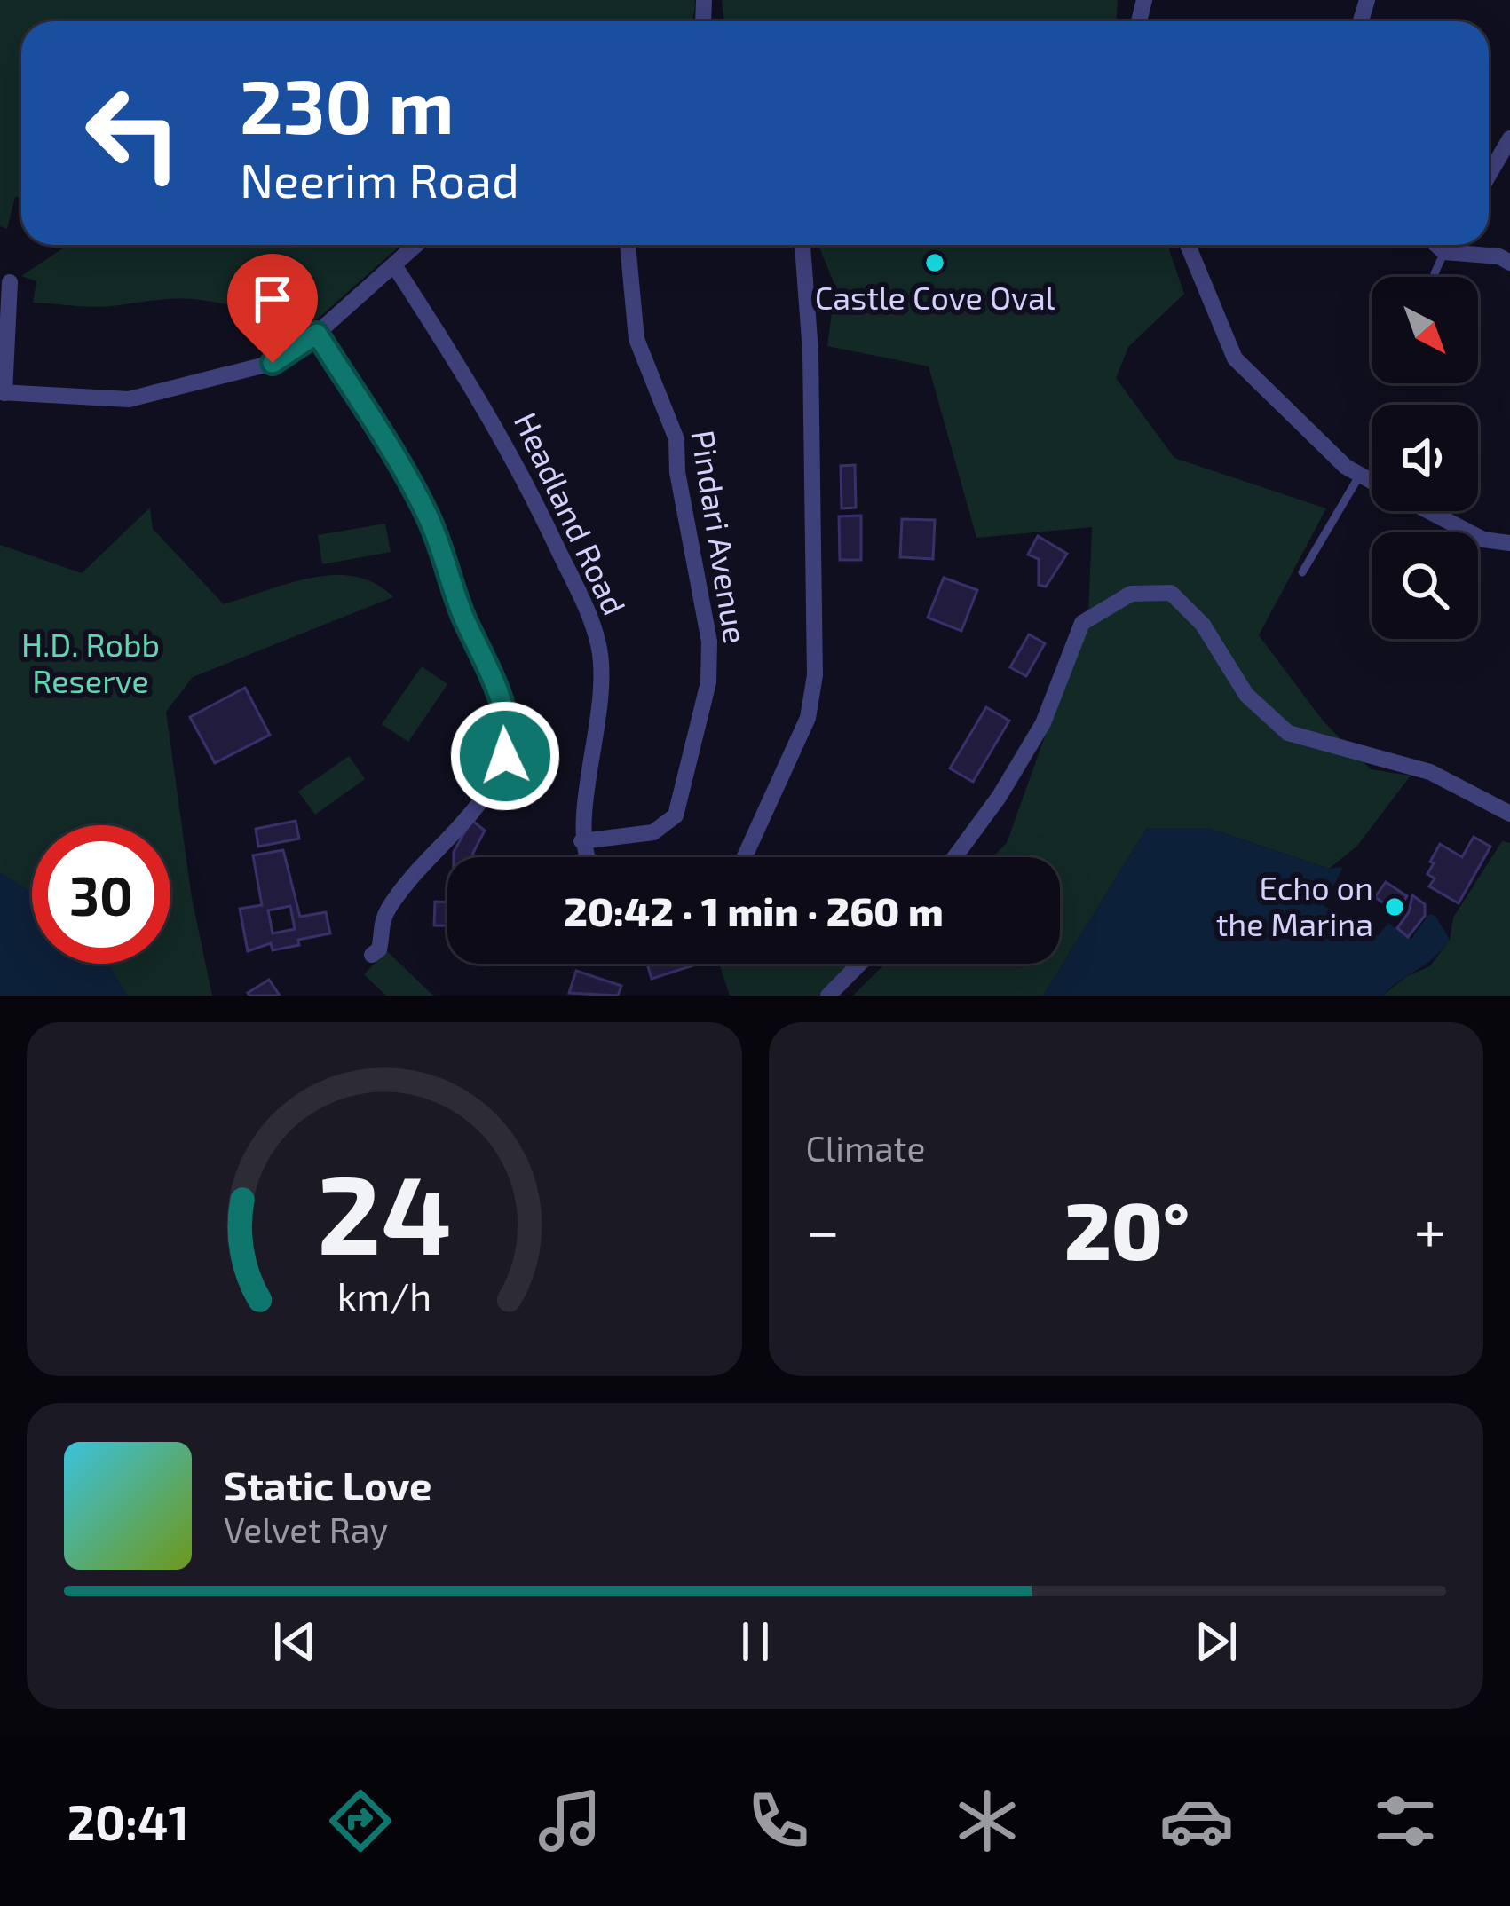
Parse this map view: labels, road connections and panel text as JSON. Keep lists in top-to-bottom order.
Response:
{
  "streets": {
    "street": ["Headland Road", "Pindari Avenue"]
  },
  "crossings": [
    ["Headland Road", "Pindari Avenue"]
  ],
  "parks": ["H.D. Robb Reserve"],
  "places": ["Castle Cove Oval", "Echo on the Marina"],
  "north": "bottom right",
  "page": {
    "turn": ["230 m", "Neerim Road"],
    "limit": "30",
    "trip": "20:42 · 1 min · 260 m",
    "tile": "Climate",
    "heat": ["−", "20°", "+"],
    "song": ["Static Love", "Velvet Ray"],
    "tabs": "20:41",
    "gauge": ["24", "km/h"]
  }
}
